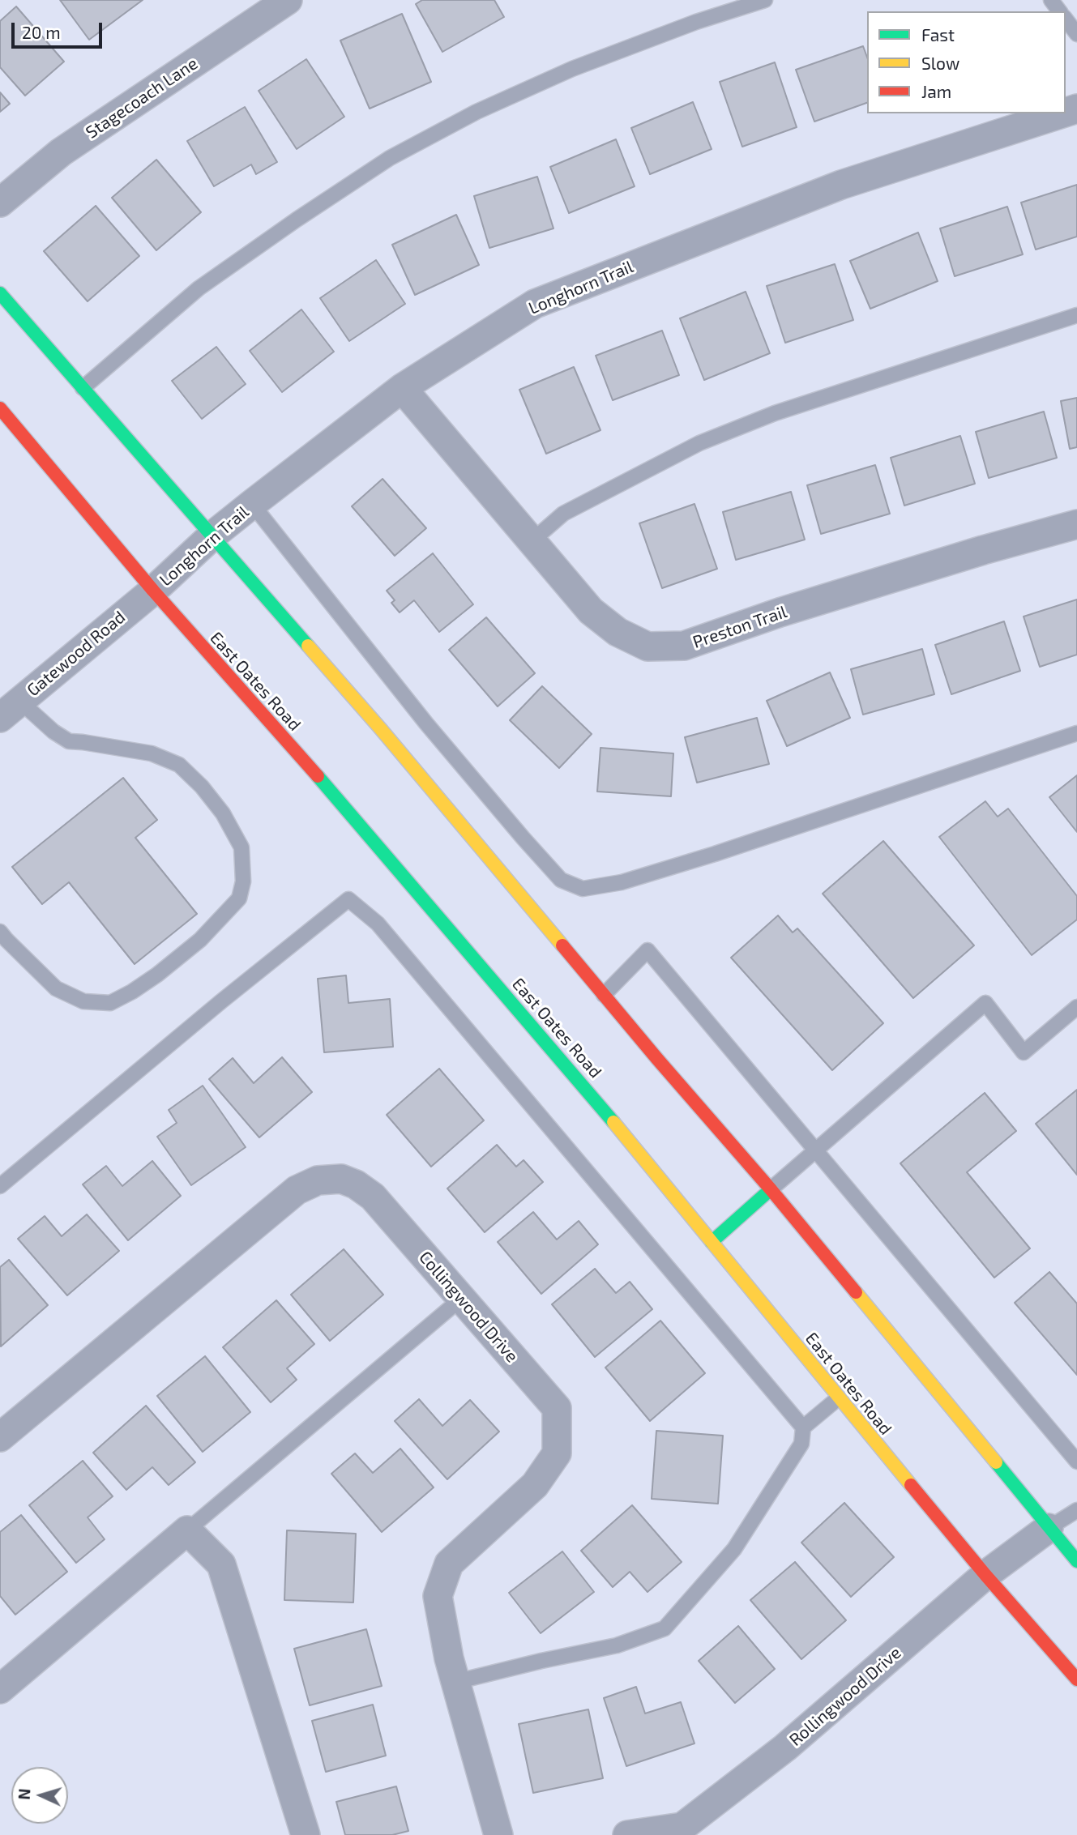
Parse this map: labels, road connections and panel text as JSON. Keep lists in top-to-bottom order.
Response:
{
  "streets": {
    "main road": ["East Oates Road"],
    "street": [
      "Stagecoach Lane",
      "Longhorn Trail",
      "Preston Trail",
      "Gatewood Road",
      "Collingwood Drive",
      "Rollingwood Drive"
    ]
  },
  "crossings": [
    ["Longhorn Trail", "Preston Trail"],
    ["Longhorn Trail", "Gatewood Road"],
    ["Longhorn Trail", "East Oates Road"],
    ["Gatewood Road", "East Oates Road"],
    ["East Oates Road", "Rollingwood Drive"]
  ],
  "legend": ["Fast", "Slow", "Jam"],
  "scale_bar": "20 m",
  "north": "left"
}
